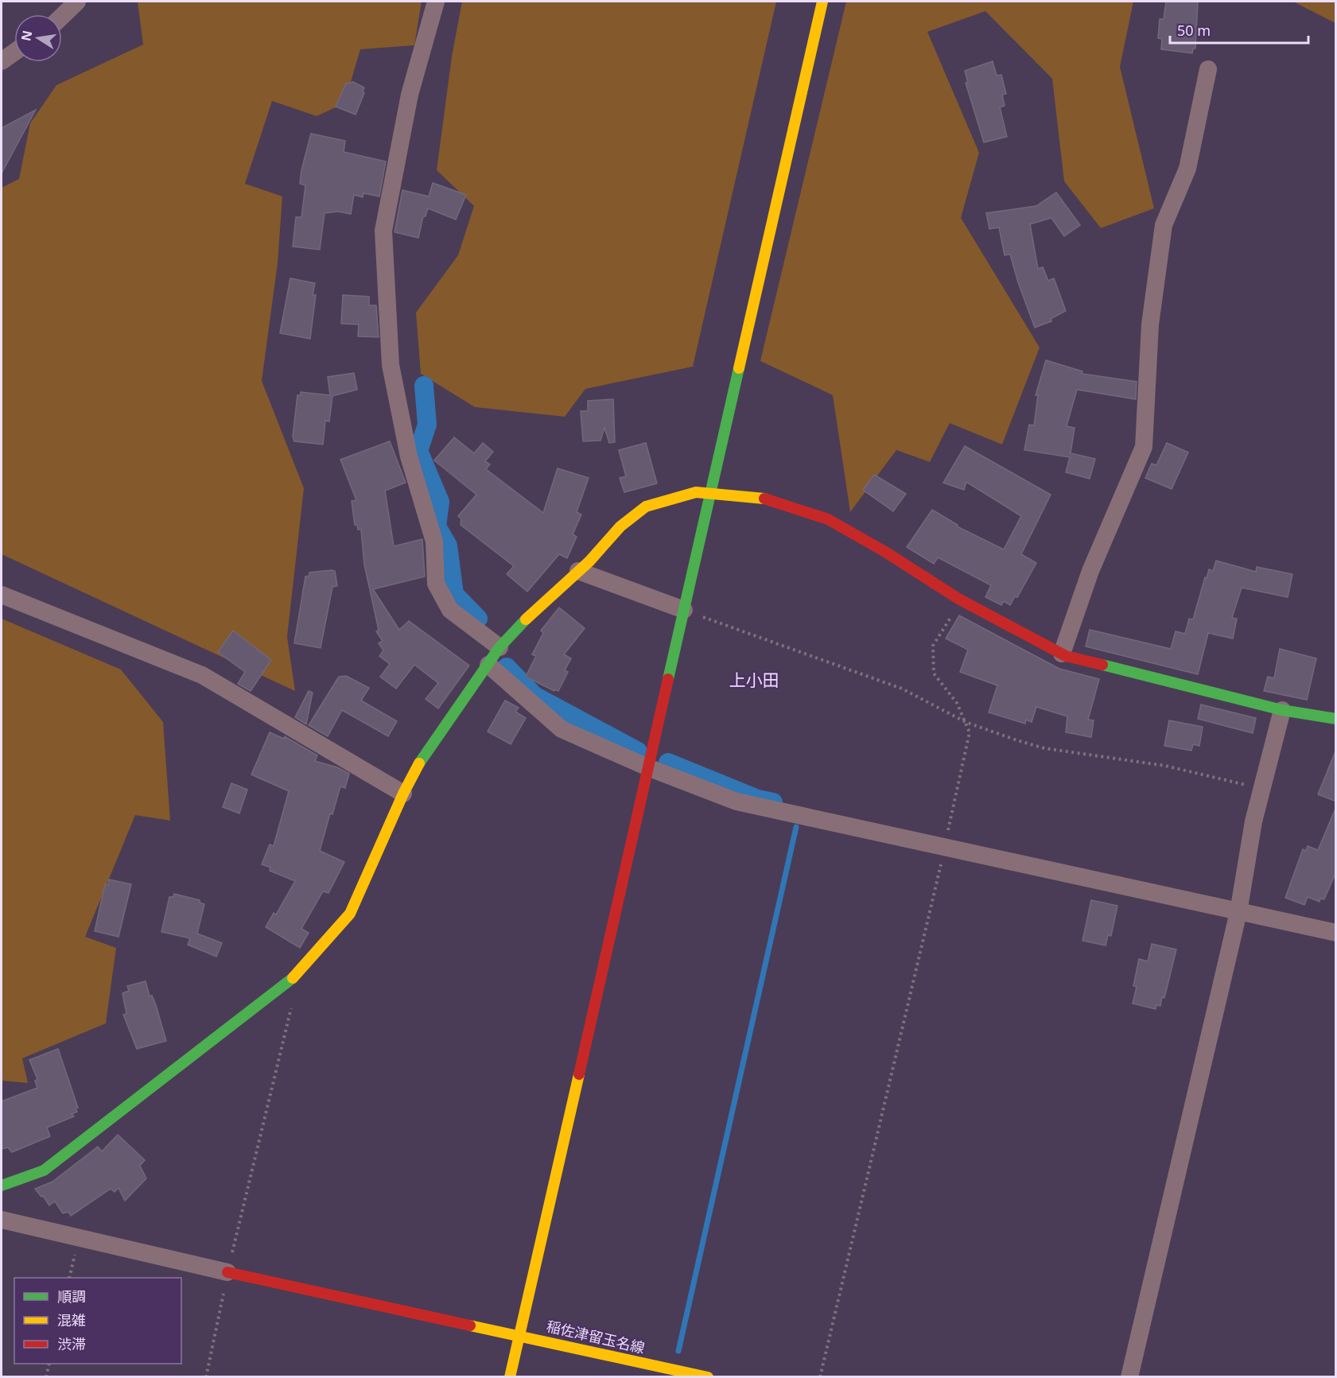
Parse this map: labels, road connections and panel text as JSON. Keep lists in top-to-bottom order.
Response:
{
  "streets": {
    "street": ["稲佐津留玉名線"]
  },
  "districts": ["上小田"],
  "legend": ["順調", "混雑", "渋滞"],
  "scale_bar": "50 m",
  "north": "left"
}
